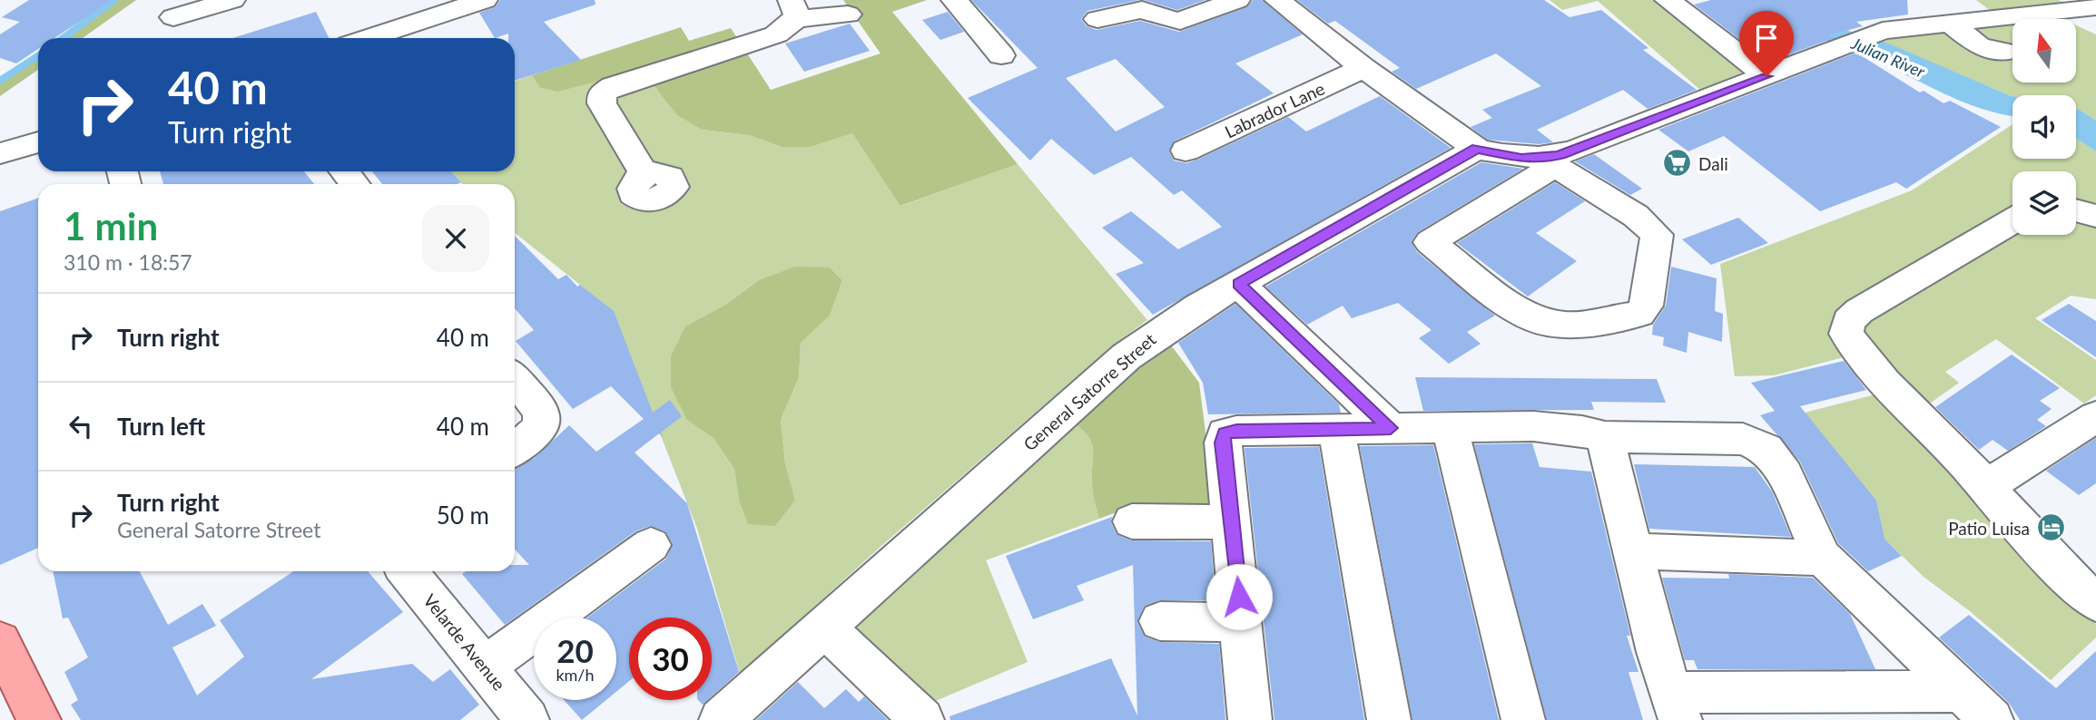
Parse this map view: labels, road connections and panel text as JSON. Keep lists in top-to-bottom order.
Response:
{
  "streets": {
    "street": ["Labrador Lane", "General Satorre Street", "Velarde Avenue"]
  },
  "water": ["Julian River"],
  "places": {
    "supermarket": ["Dali"],
    "hotel": ["Patio Luisa"]
  },
  "north": "top",
  "page": {
    "turn": ["40 m", "Turn right"],
    "heading": ["1 min", "310 m · 18:57"],
    "list": [
      {
        "name": "Turn right",
        "value": "40 m"
      },
      {
        "name": "Turn left",
        "value": "40 m"
      },
      {
        "name": "Turn right",
        "note": "General Satorre Street",
        "value": "50 m"
      }
    ],
    "speed": "20 km/h",
    "limit": "30"
  }
}
